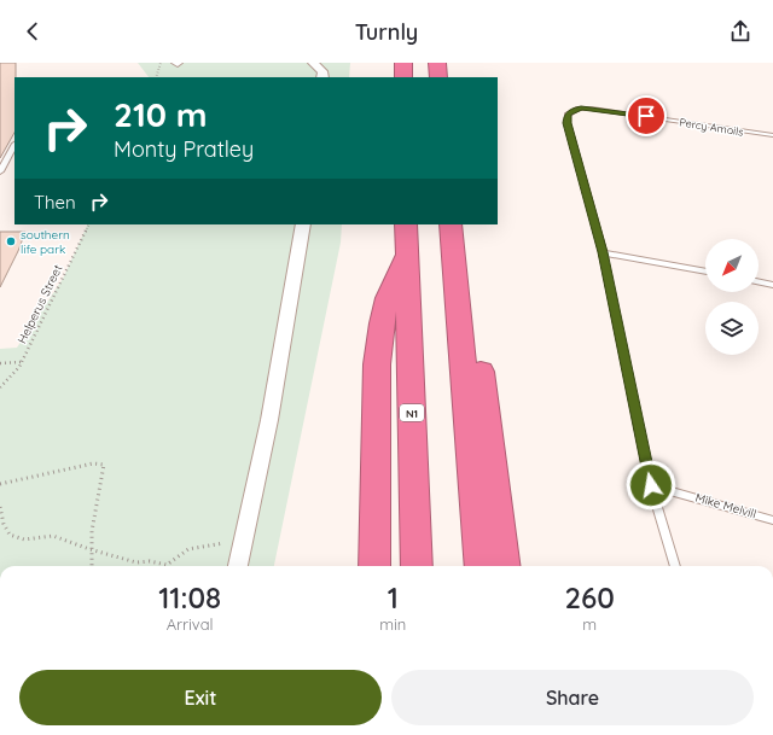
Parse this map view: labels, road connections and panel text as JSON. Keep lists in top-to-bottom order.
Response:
{
  "streets": {
    "highway": ["N1"],
    "lane": ["Percy Amoils", "Mike Melvill"],
    "path": ["Helperus Street"]
  },
  "places": ["southern life park"],
  "north": "bottom left",
  "page": {
    "header": "Turnly",
    "turn": ["210 m", "Monty Pratley"],
    "then": "Then",
    "eta": [
      "11:08",
      "Arrival",
      "1",
      "min",
      "260",
      "m"
    ],
    "buttons": ["Exit", "Share"]
  }
}
